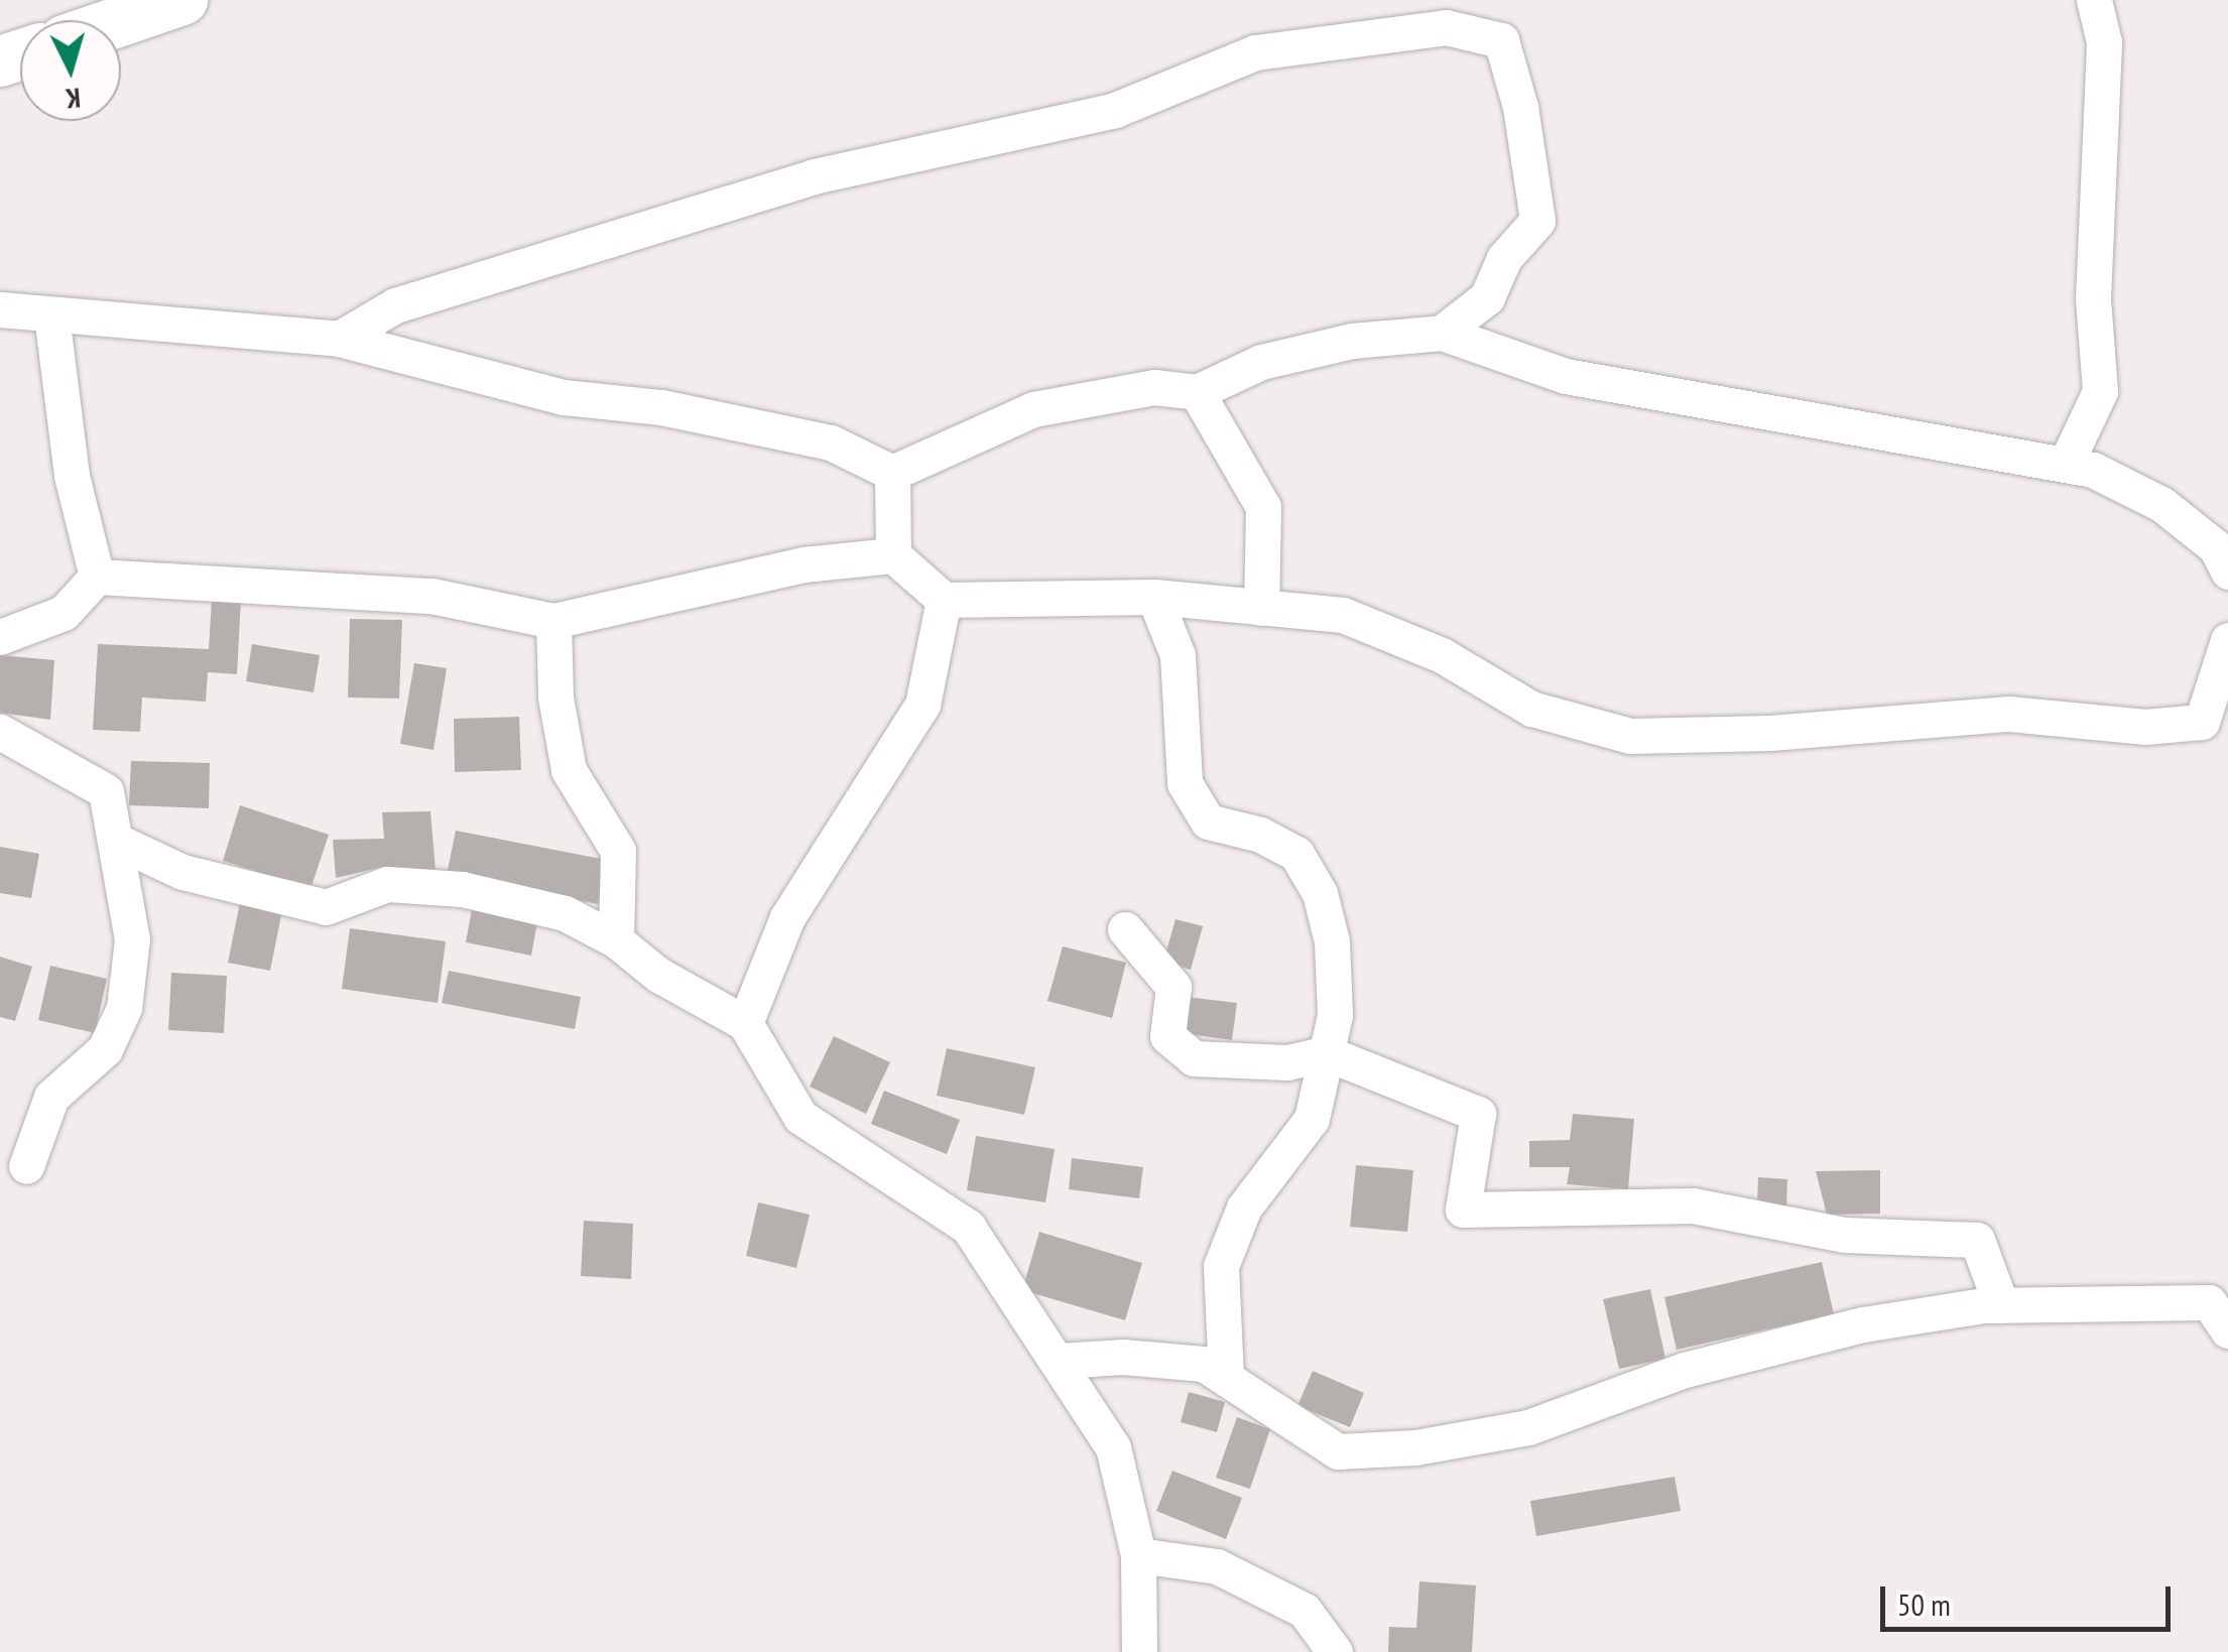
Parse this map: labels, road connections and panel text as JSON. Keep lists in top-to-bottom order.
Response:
{
  "scale_bar": "50 m",
  "north": "bottom"
}
